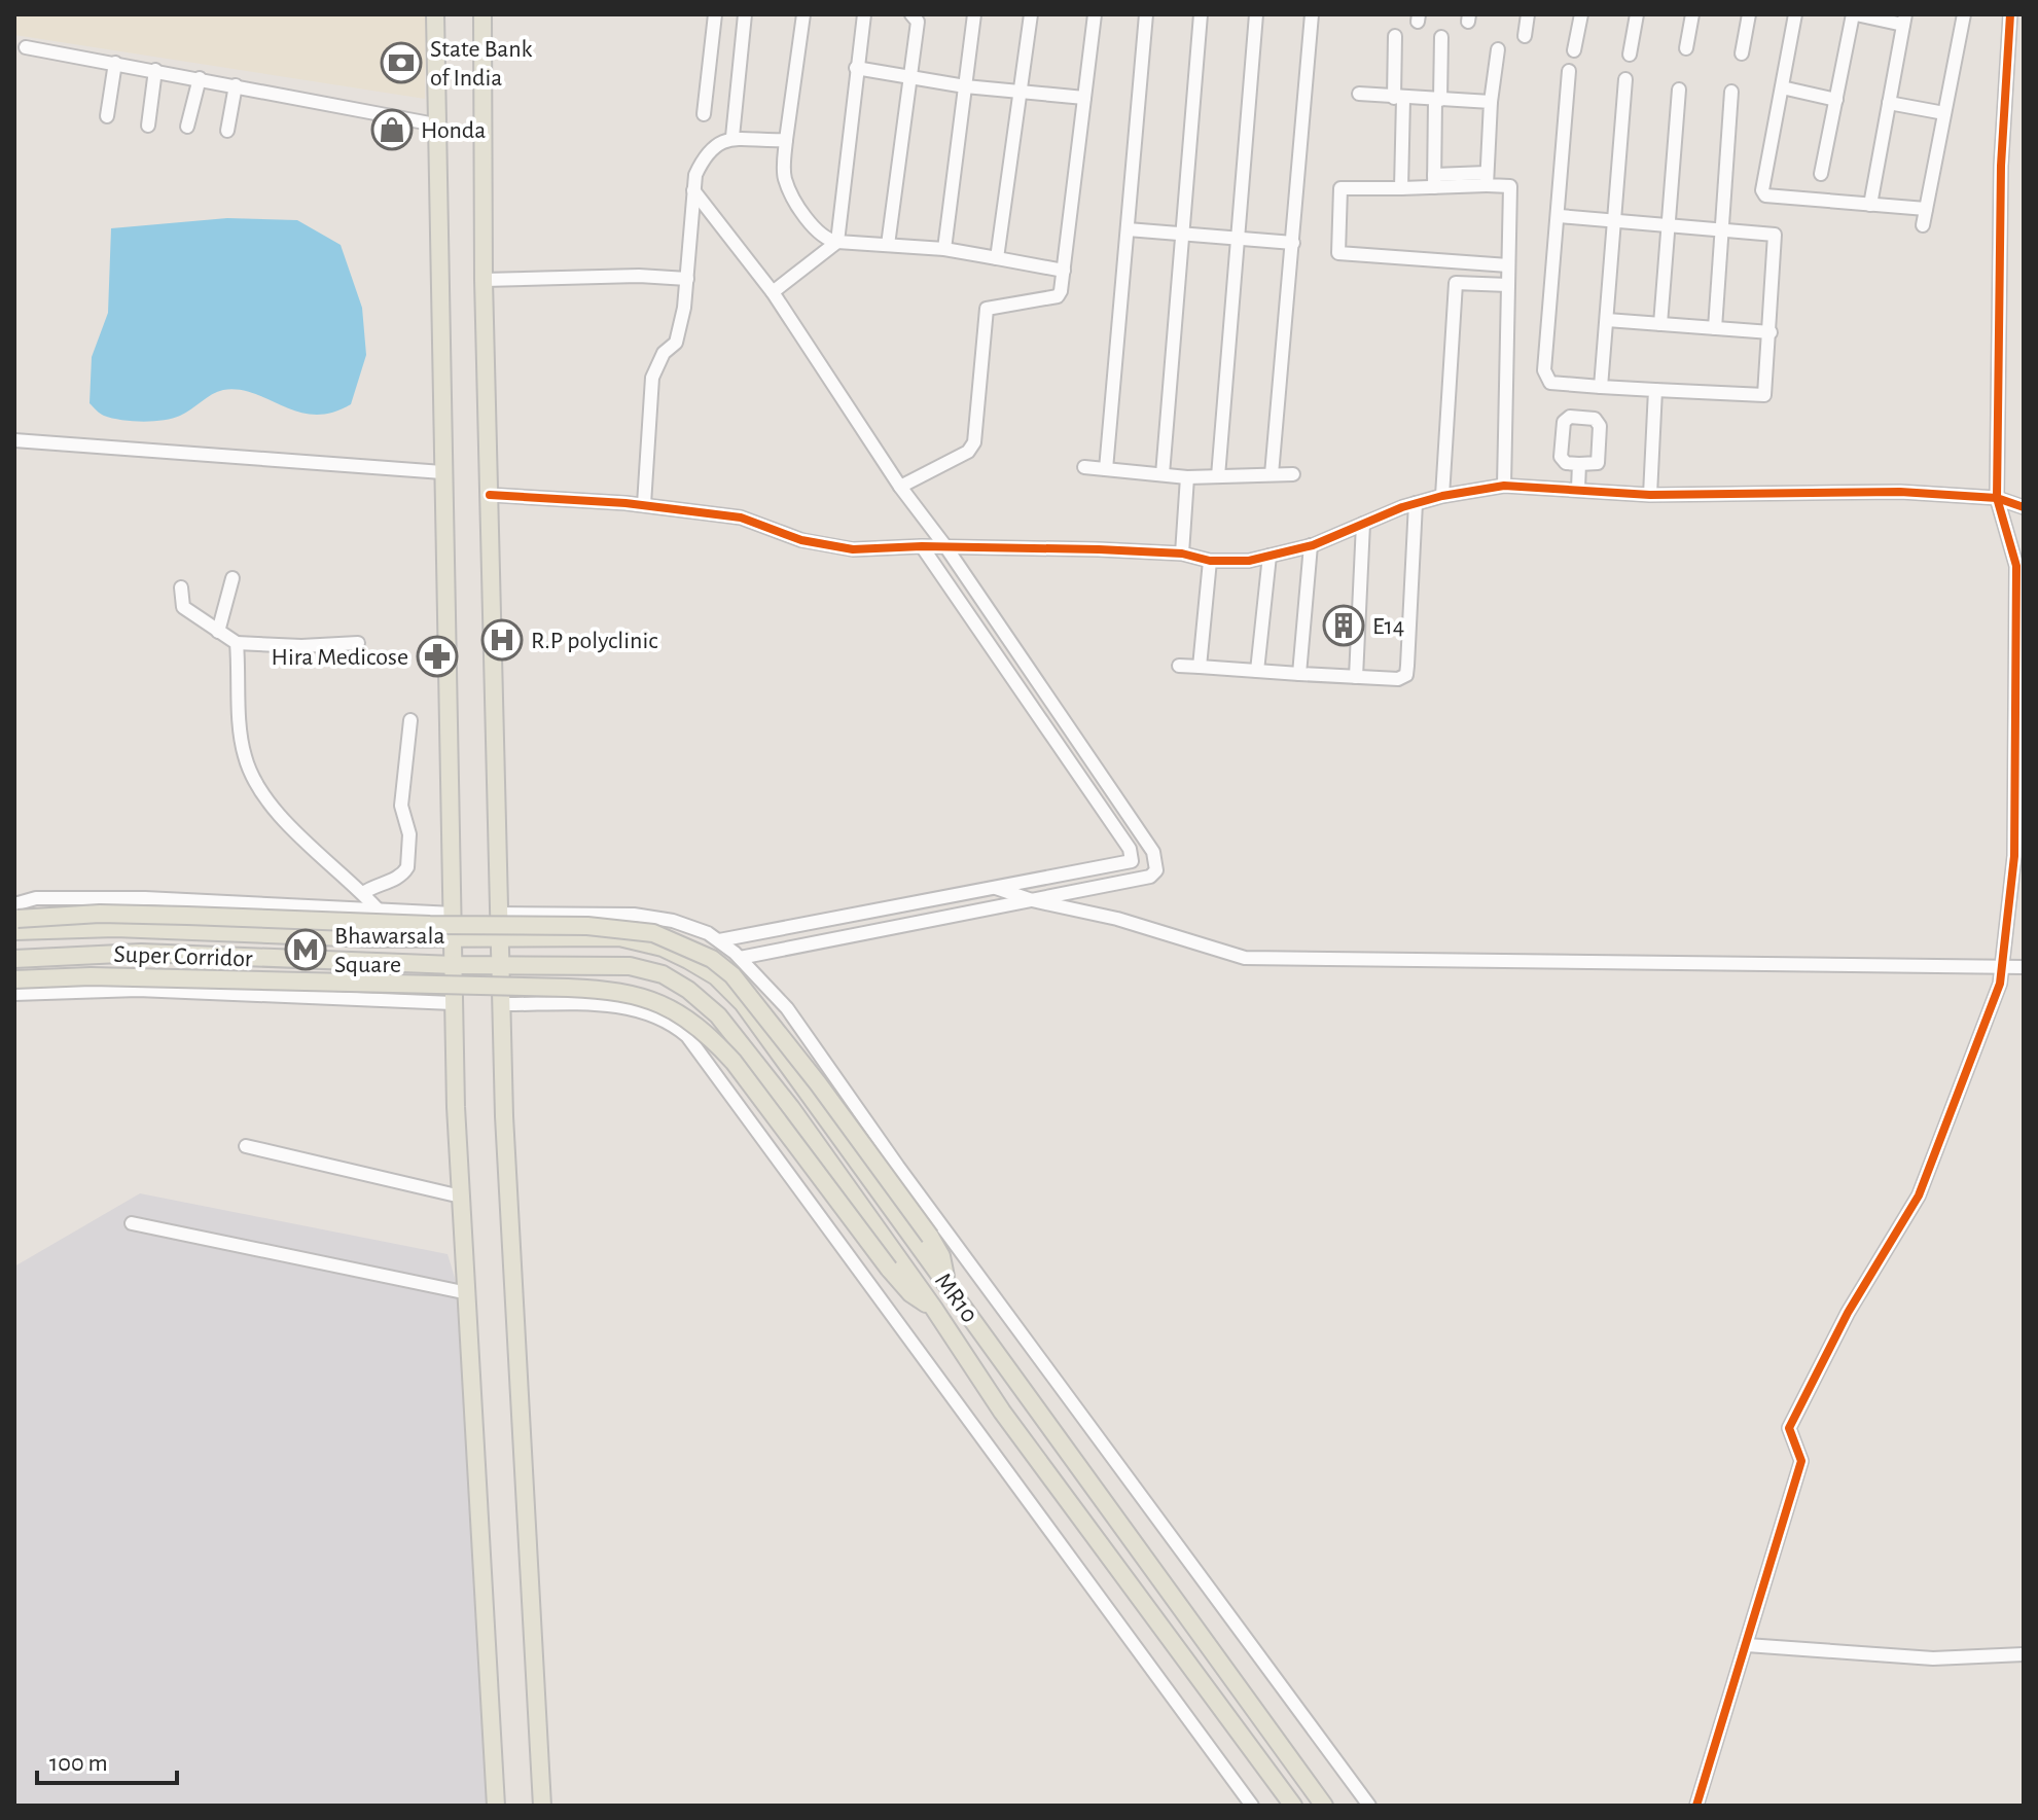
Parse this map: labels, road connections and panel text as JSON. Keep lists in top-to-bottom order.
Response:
{
  "streets": {
    "main road": ["Super Corridor", "MR10"]
  },
  "crossings": [
    ["Super Corridor", "MR10"]
  ],
  "places": {
    "bank": ["State Bank of India"],
    "shop": ["Honda"],
    "building": ["E14"],
    "hospital": ["R.P polyclinic"],
    "pharmacy": ["Hira Medicose"],
    "metro station": ["Bhawarsala Square"]
  },
  "scale_bar": "100 m"
}
